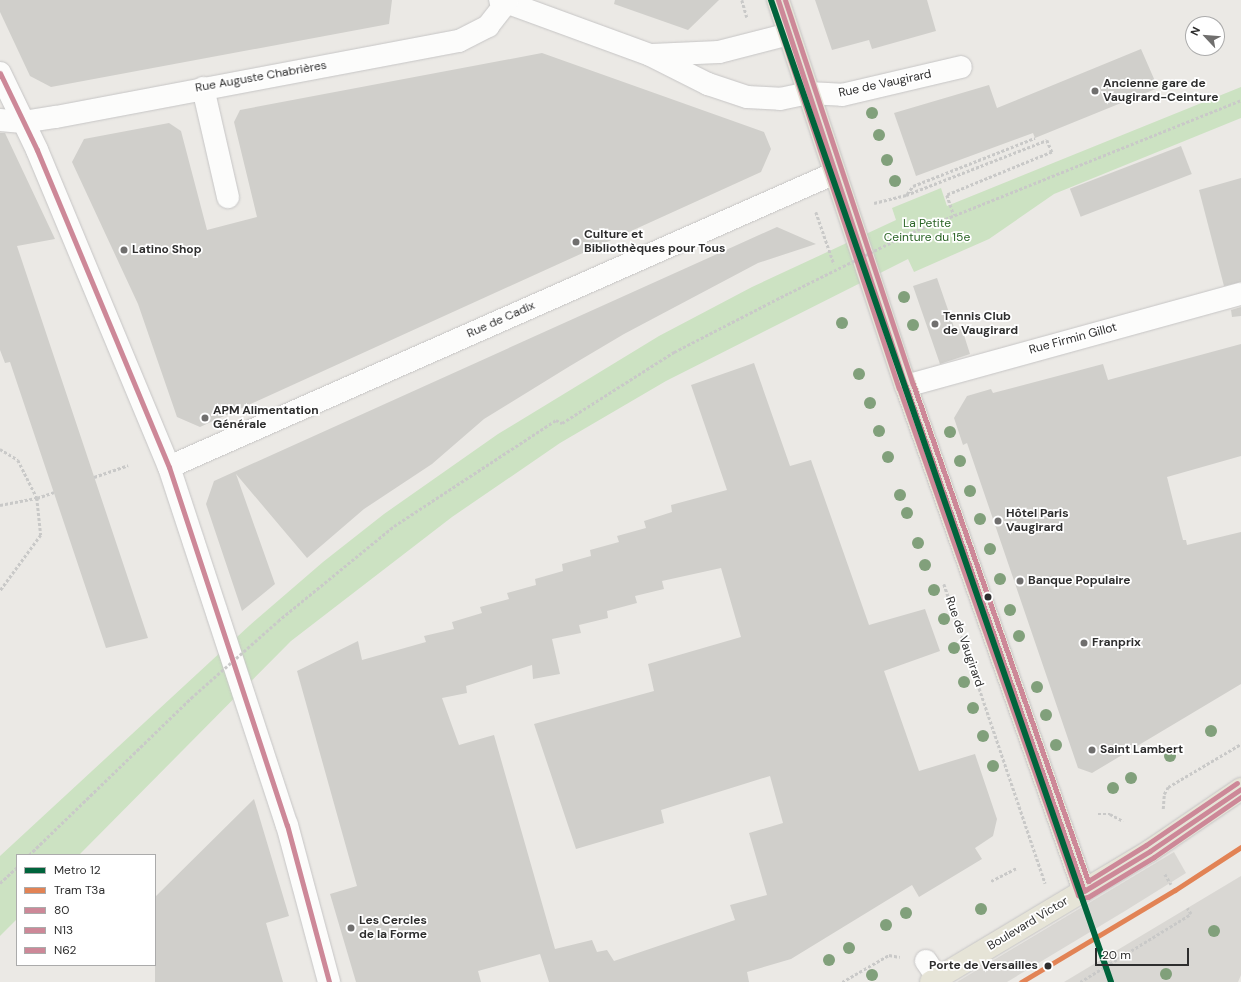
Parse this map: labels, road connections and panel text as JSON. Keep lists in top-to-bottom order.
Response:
{
  "streets": {
    "main road": ["Boulevard Victor"],
    "street": [
      "Rue Auguste Chabrières",
      "Rue de Vaugirard",
      "Rue de Cadix",
      "Rue Firmin Gillot"
    ]
  },
  "crossings": [
    ["Rue Auguste Chabrières", "Rue de Vaugirard"]
  ],
  "parks": ["La Petite Ceinture du 15e"],
  "places": [
    "Ancienne gare de Vaugirard-Ceinture",
    "Culture et Bibliothèques pour Tous",
    "Latino Shop",
    "Tennis Club de Vaugirard",
    "APM Alimentation Générale",
    "Hôtel Paris Vaugirard",
    "Banque Populaire",
    "Franprix",
    "Saint Lambert",
    "Les Cercles de la Forme",
    "Porte de Versailles"
  ],
  "lines": [
    "metro line 12",
    "transit line 80",
    "transit line N62",
    "transit line N13",
    "tram line T3a"
  ],
  "legend": [
    "Metro 12",
    "Tram T3a",
    "80",
    "N13",
    "N62"
  ],
  "scale_bar": "20 m",
  "north": "top left"
}
